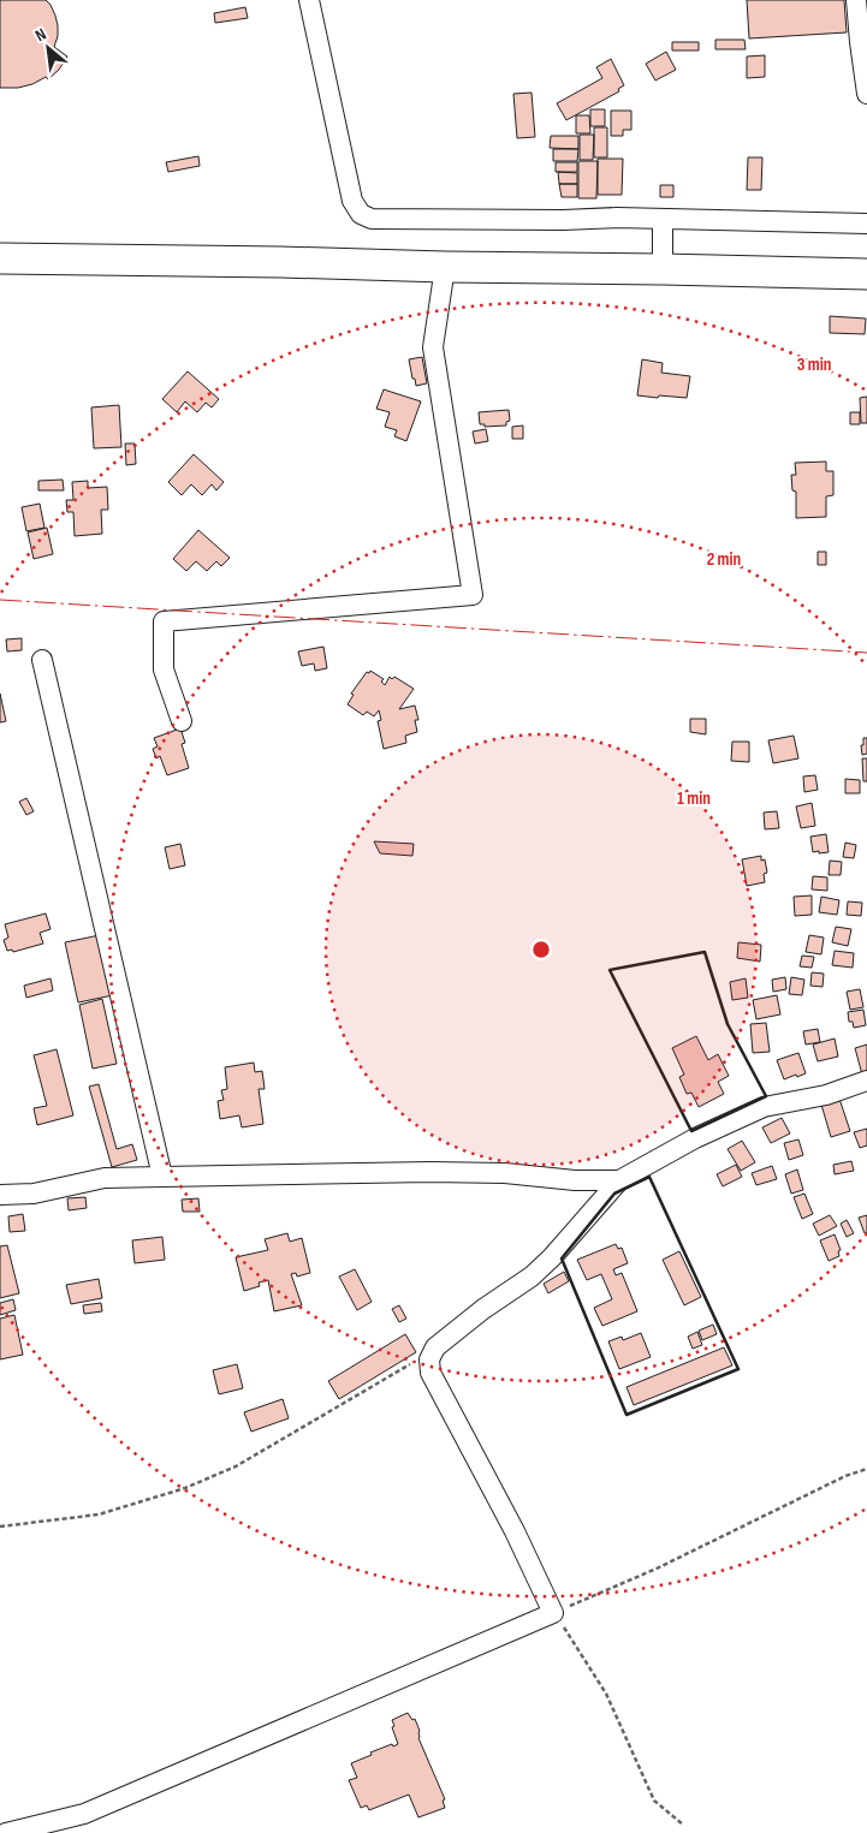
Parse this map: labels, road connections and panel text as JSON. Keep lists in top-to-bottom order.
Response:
{
  "north": "top left",
  "rings": ["3 min", "2 min", "1 min"]
}
